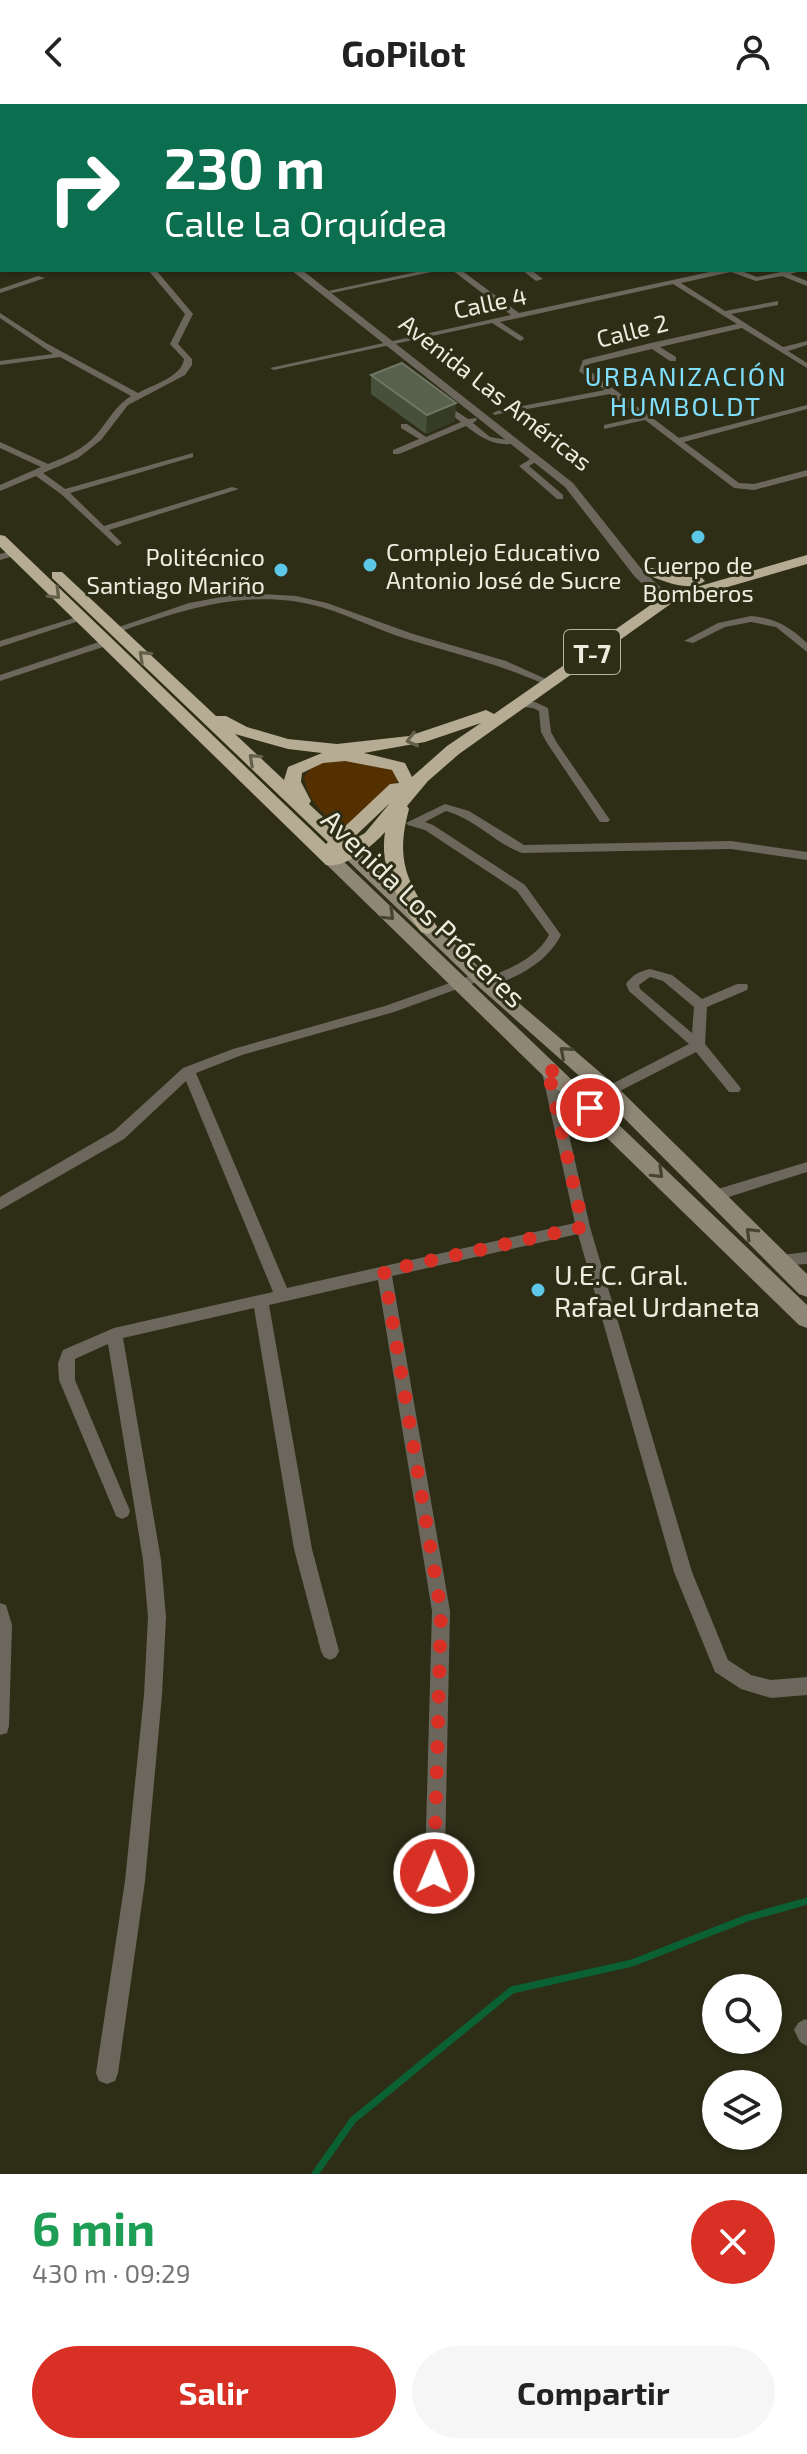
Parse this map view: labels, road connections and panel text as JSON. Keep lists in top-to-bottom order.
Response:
{
  "streets": {
    "highway": ["T-7", "Avenida Los Próceres"],
    "street": ["Calle 4", "Calle 2", "Avenida Las Américas"]
  },
  "crossings": [
    ["Calle 4", "Avenida Las Américas"],
    ["T-7", "Avenida Los Próceres"]
  ],
  "districts": ["URBANIZACIÓN HUMBOLDT"],
  "places": [
    "Cuerpo de Bomberos",
    "Complejo Educativo Antonio José de Sucre",
    "Politécnico Santiago Mariño",
    "U.E.C. Gral. Rafael Urdaneta"
  ],
  "page": {
    "header": "GoPilot",
    "turn": ["230 m", "Calle La Orquídea"],
    "heading": ["6 min", "430 m · 09:29"],
    "buttons": ["Salir", "Compartir"]
  }
}
